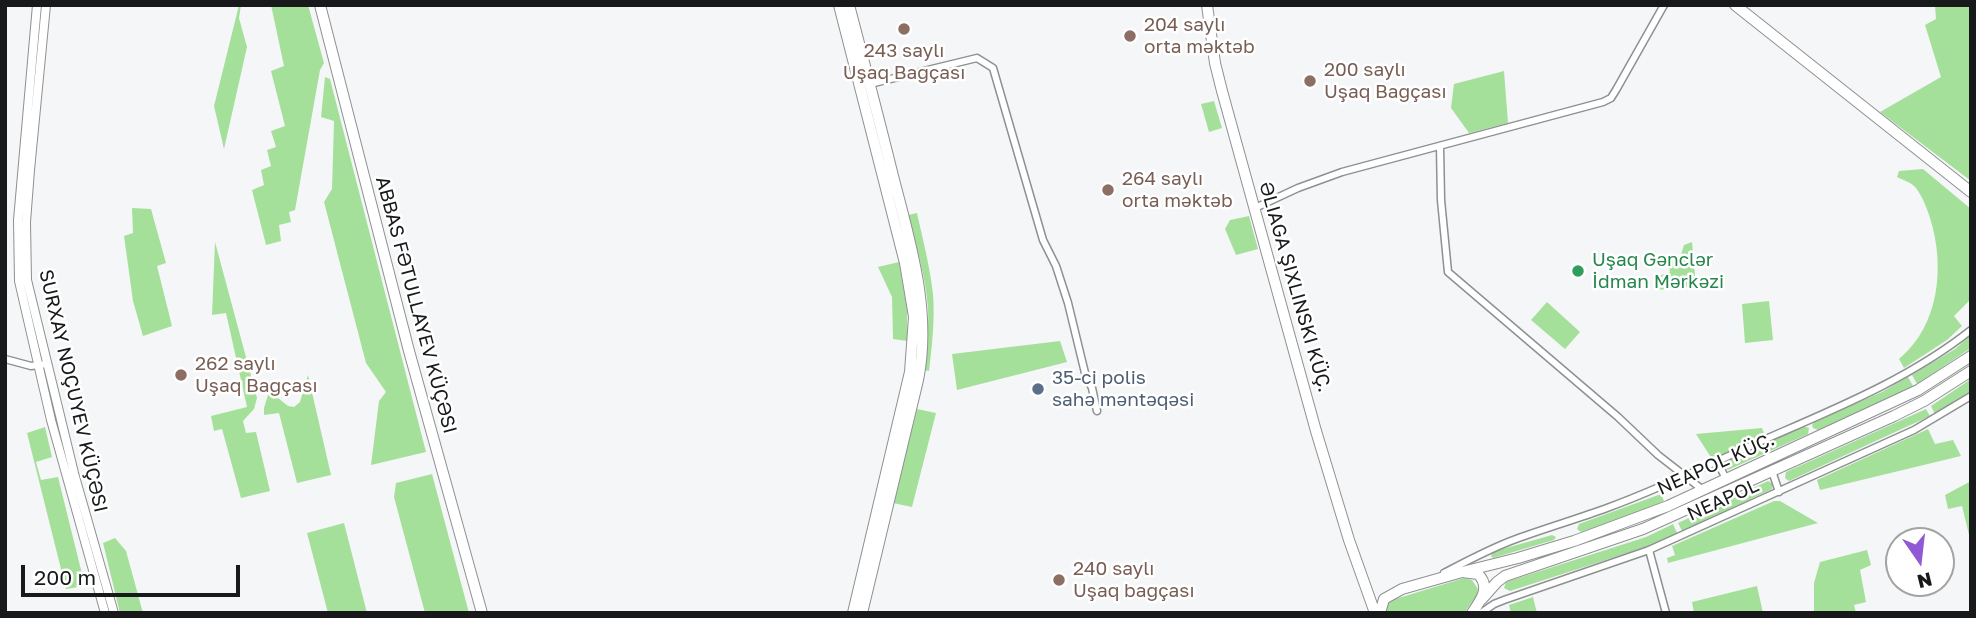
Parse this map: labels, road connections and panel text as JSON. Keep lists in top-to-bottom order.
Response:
{
  "streets": {
    "main road": ["ABBAS FƏTULLAYEV KÜÇƏSI", "NEAPOL KÜÇ."],
    "street": ["SURXAY NOÇUYEV KÜÇƏSI", "NEAPOL"]
  },
  "crossings": [
    ["NEAPOL KÜÇ.", "NEAPOL"]
  ],
  "places": [
    "243 saylı Uşaq Bağçası",
    "204 saylı orta məktəb",
    "200 saylı Uşaq Bağçası",
    "264 saylı orta məktəb",
    "Uşaq Gənclər İdman Mərkəzi",
    "262 saylı Uşaq Bağçası",
    "35-ci polis sahə məntəqəsi",
    "240 saylı Uşaq bağçası"
  ],
  "scale_bar": "200 m",
  "north": "bottom"
}
